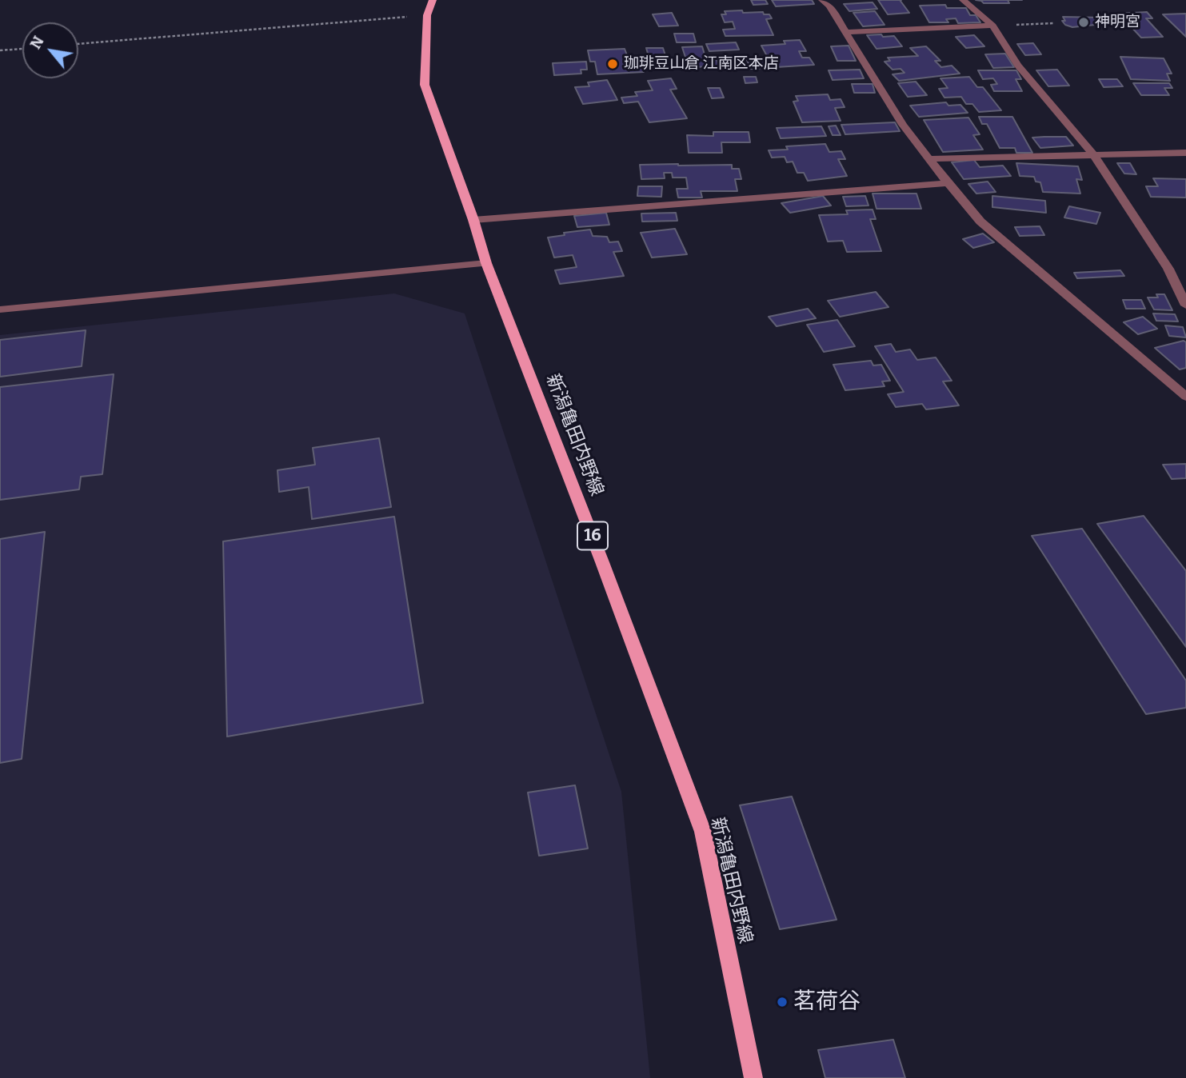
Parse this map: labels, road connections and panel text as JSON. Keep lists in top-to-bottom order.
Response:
{
  "streets": {
    "main road": ["新潟亀田内野線", "16"]
  },
  "places": ["神明宮", "珈琲豆山倉 江南区本店", "茗荷谷"],
  "north": "top left"
}
